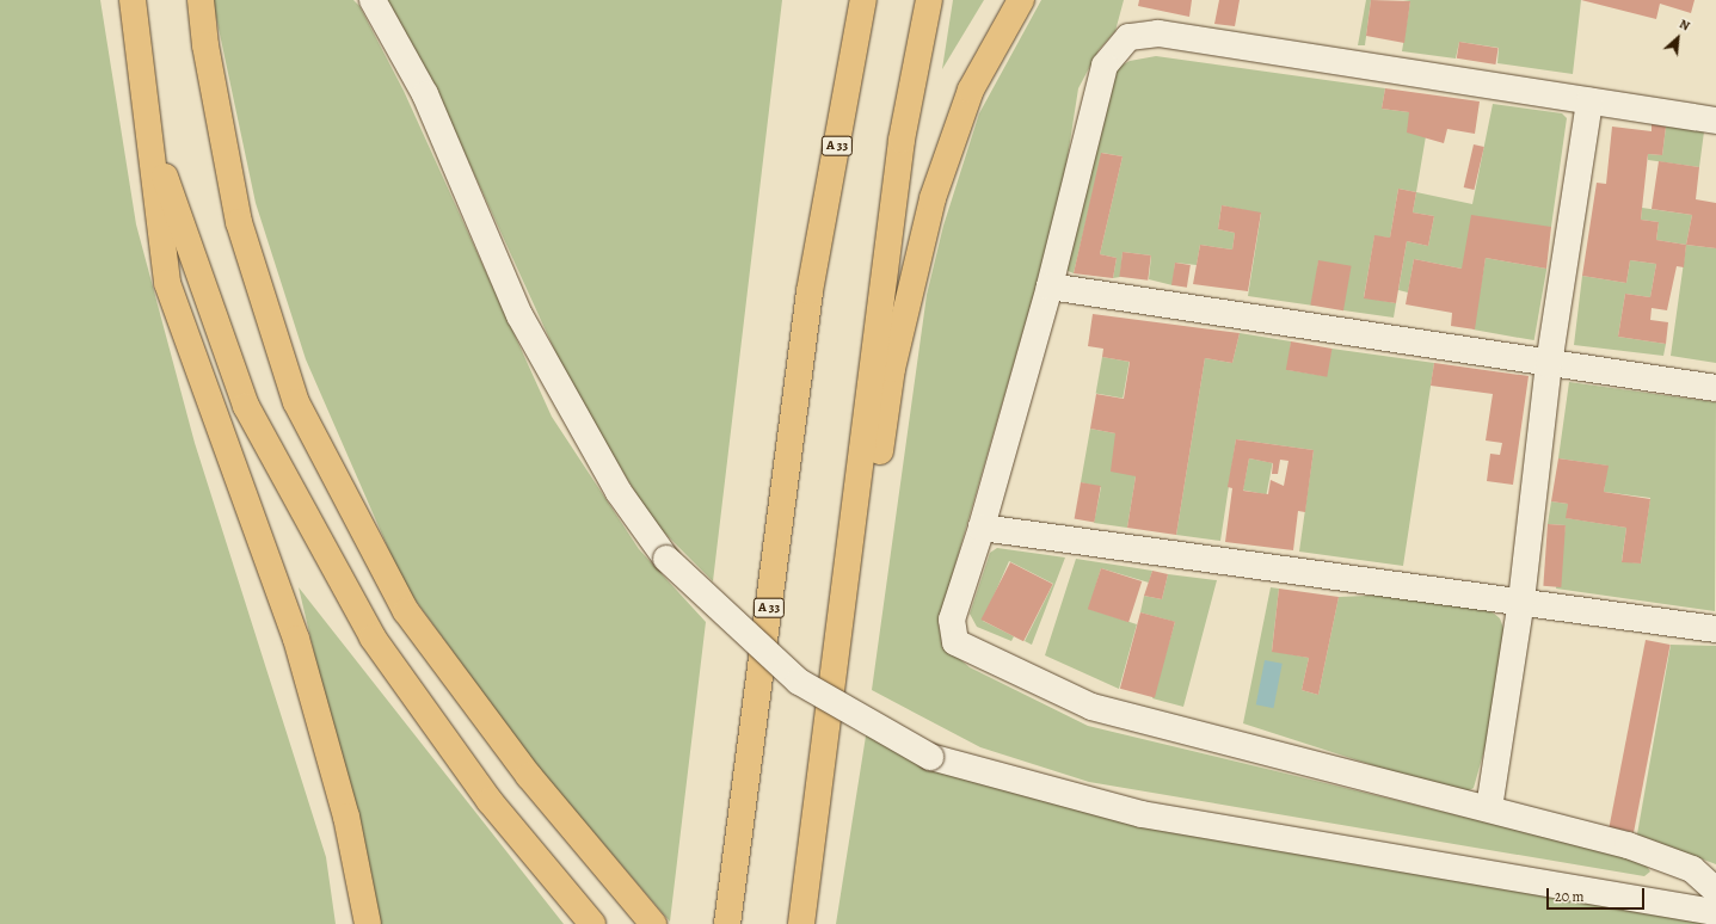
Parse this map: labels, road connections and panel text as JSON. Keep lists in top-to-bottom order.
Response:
{
  "streets": {
    "highway": ["A 33"]
  },
  "scale_bar": "20 m",
  "north": "top right"
}
